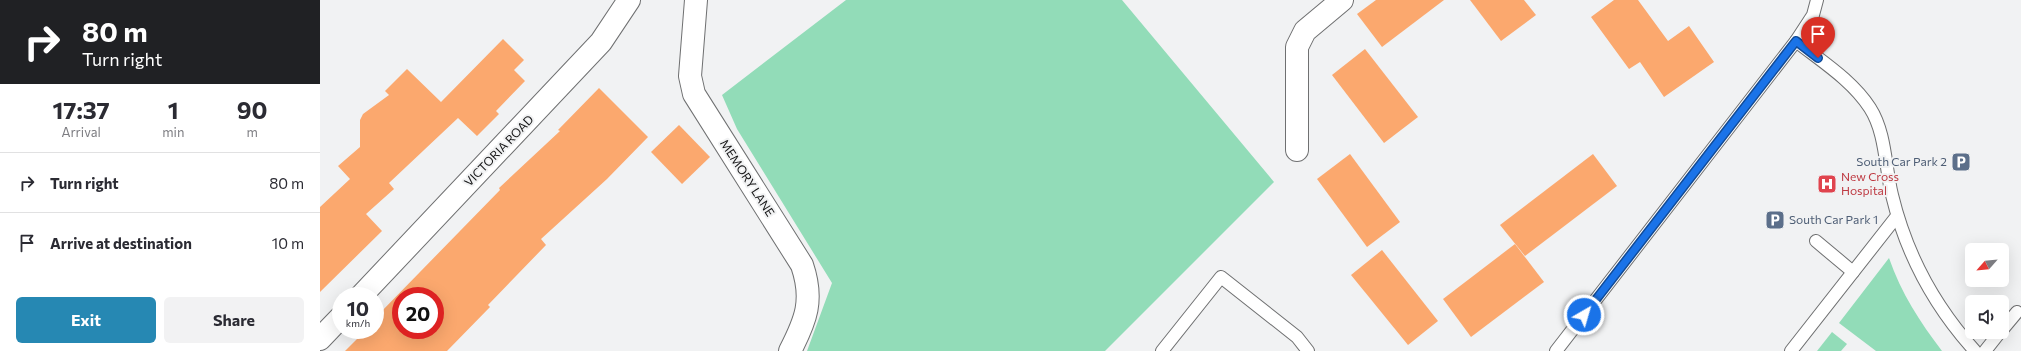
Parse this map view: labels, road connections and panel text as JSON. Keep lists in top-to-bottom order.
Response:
{
  "streets": {
    "street": ["VICTORIA ROAD", "MEMORY LANE"]
  },
  "places": {
    "parking": ["South Car Park 2", "South Car Park 1"],
    "hospital": ["New Cross Hospital"]
  },
  "north": "bottom left",
  "page": {
    "turn": ["80 m", "Turn right"],
    "eta": [
      "17:37",
      "Arrival",
      "1",
      "min",
      "90",
      "m"
    ],
    "list": [
      {
        "name": "Turn right",
        "value": "80 m"
      },
      {
        "name": "Arrive at destination",
        "value": "10 m"
      }
    ],
    "speed": "10 km/h",
    "limit": "20",
    "buttons": ["Exit", "Share"]
  }
}
